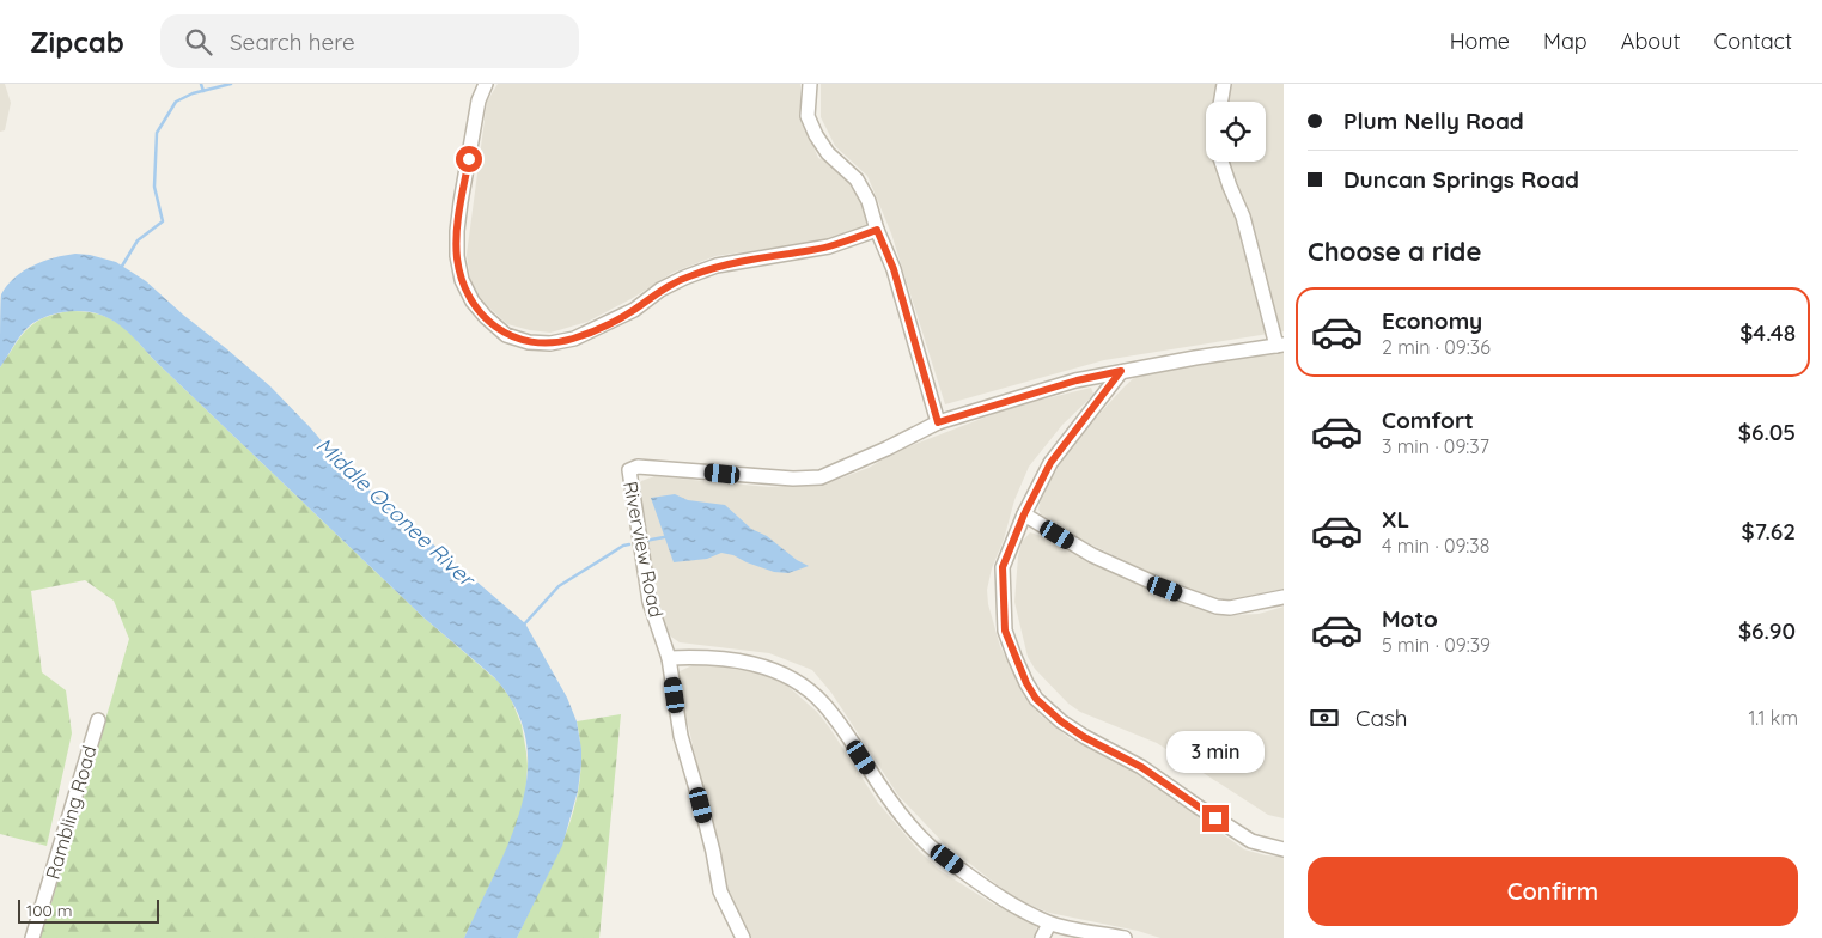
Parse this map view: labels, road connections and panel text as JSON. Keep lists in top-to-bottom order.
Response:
{
  "streets": {
    "street": ["Riverview Road", "Rambling Road"]
  },
  "water": ["Middle Oconee River"],
  "scale_bar": "100 m",
  "page": {
    "header": "Zipcab",
    "search": "Search here",
    "nav": [
      "Home",
      "Map",
      "About",
      "Contact"
    ],
    "banner": ["Plum Nelly Road", "Duncan Springs Road"],
    "heading": "Choose a ride",
    "list": [
      {
        "name": "Economy",
        "note": "2 min · 09:36",
        "value": "$4.48"
      },
      {
        "name": "Comfort",
        "note": "3 min · 09:37",
        "value": "$6.05"
      },
      {
        "name": "XL",
        "note": "4 min · 09:38",
        "value": "$7.62"
      },
      {
        "name": "Moto",
        "note": "5 min · 09:39",
        "value": "$6.90"
      }
    ],
    "pay": ["Cash", "1.1 km"],
    "bubble": "3 min",
    "buttons": "Confirm",
    "scale": "100 m"
  }
}
